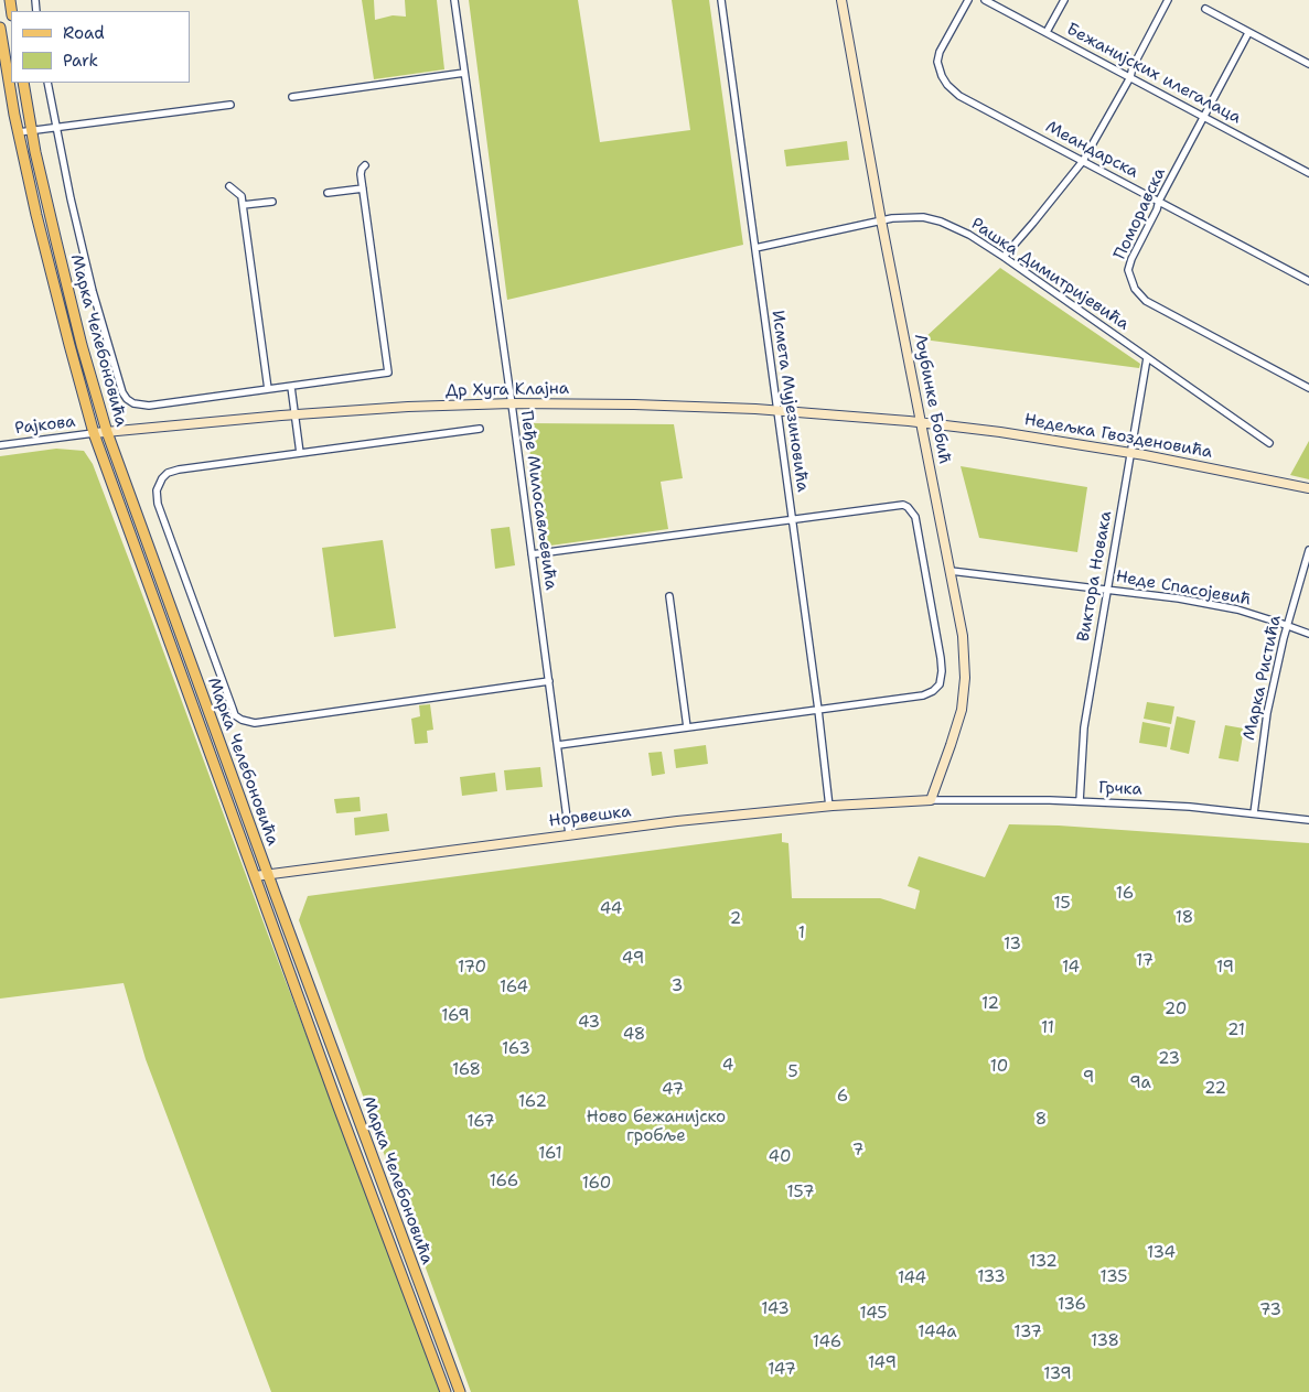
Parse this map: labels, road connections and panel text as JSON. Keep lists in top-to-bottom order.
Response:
{
  "streets": {
    "main road": [
      "Марка Челебоновића",
      "Др Хуга Клајна",
      "Љубинке Бобић",
      "Недељка Гвозденовића",
      "Норвешка"
    ],
    "street": [
      "Бежанијских илегалаца",
      "Меандарска",
      "Поморавска",
      "Рашка Димитријевића",
      "Исмета Мујезиновића",
      "Рајкова",
      "Пеђе Милосављевића",
      "Виктора Новака",
      "Неде Спасојевић",
      "Марка Ристића",
      "Грчка"
    ]
  },
  "crossings": [
    ["Бежанијских илегалаца", "Поморавска"],
    ["Меандарска", "Поморавска"],
    ["Рашка Димитријевића", "Љубинке Бобић"],
    ["Рашка Димитријевића", "Исмета Мујезиновића"],
    ["Рашка Димитријевића", "Виктора Новака"],
    ["Марка Челебоновића", "Др Хуга Клајна"],
    ["Марка Челебоновића", "Рајкова"],
    ["Марка Челебоновића", "Норвешка"],
    ["Др Хуга Клајна", "Љубинке Бобић"],
    ["Др Хуга Клајна", "Исмета Мујезиновића"],
    ["Др Хуга Клајна", "Рајкова"],
    ["Др Хуга Клајна", "Недељка Гвозденовића"],
    ["Др Хуга Клајна", "Пеђе Милосављевића"],
    ["Љубинке Бобић", "Недељка Гвозденовића"],
    ["Љубинке Бобић", "Неде Спасојевић"],
    ["Љубинке Бобић", "Грчка"],
    ["Љубинке Бобић", "Норвешка"],
    ["Исмета Мујезиновића", "Норвешка"],
    ["Недељка Гвозденовића", "Виктора Новака"],
    ["Пеђе Милосављевића", "Норвешка"],
    ["Виктора Новака", "Неде Спасојевић"],
    ["Виктора Новака", "Грчка"],
    ["Неде Спасојевић", "Марка Ристића"],
    ["Марка Ристића", "Грчка"],
    ["Грчка", "Норвешка"]
  ],
  "parks": [
    "16",
    "15",
    "44",
    "18",
    "2",
    "1",
    "13",
    "49",
    "17",
    "170",
    "14",
    "19",
    "3",
    "164",
    "12",
    "20",
    "169",
    "43",
    "11",
    "21",
    "48",
    "163",
    "23",
    "4",
    "10",
    "168",
    "5",
    "9",
    "9a",
    "22",
    "47",
    "6",
    "162",
    "Ново бежанијско гробље",
    "8",
    "167",
    "7",
    "161",
    "40",
    "166",
    "160",
    "157",
    "134",
    "132",
    "133",
    "135",
    "144",
    "136",
    "143",
    "73",
    "145",
    "144a",
    "137",
    "138",
    "146",
    "149",
    "147",
    "139"
  ],
  "legend": ["Road", "Park"]
}
